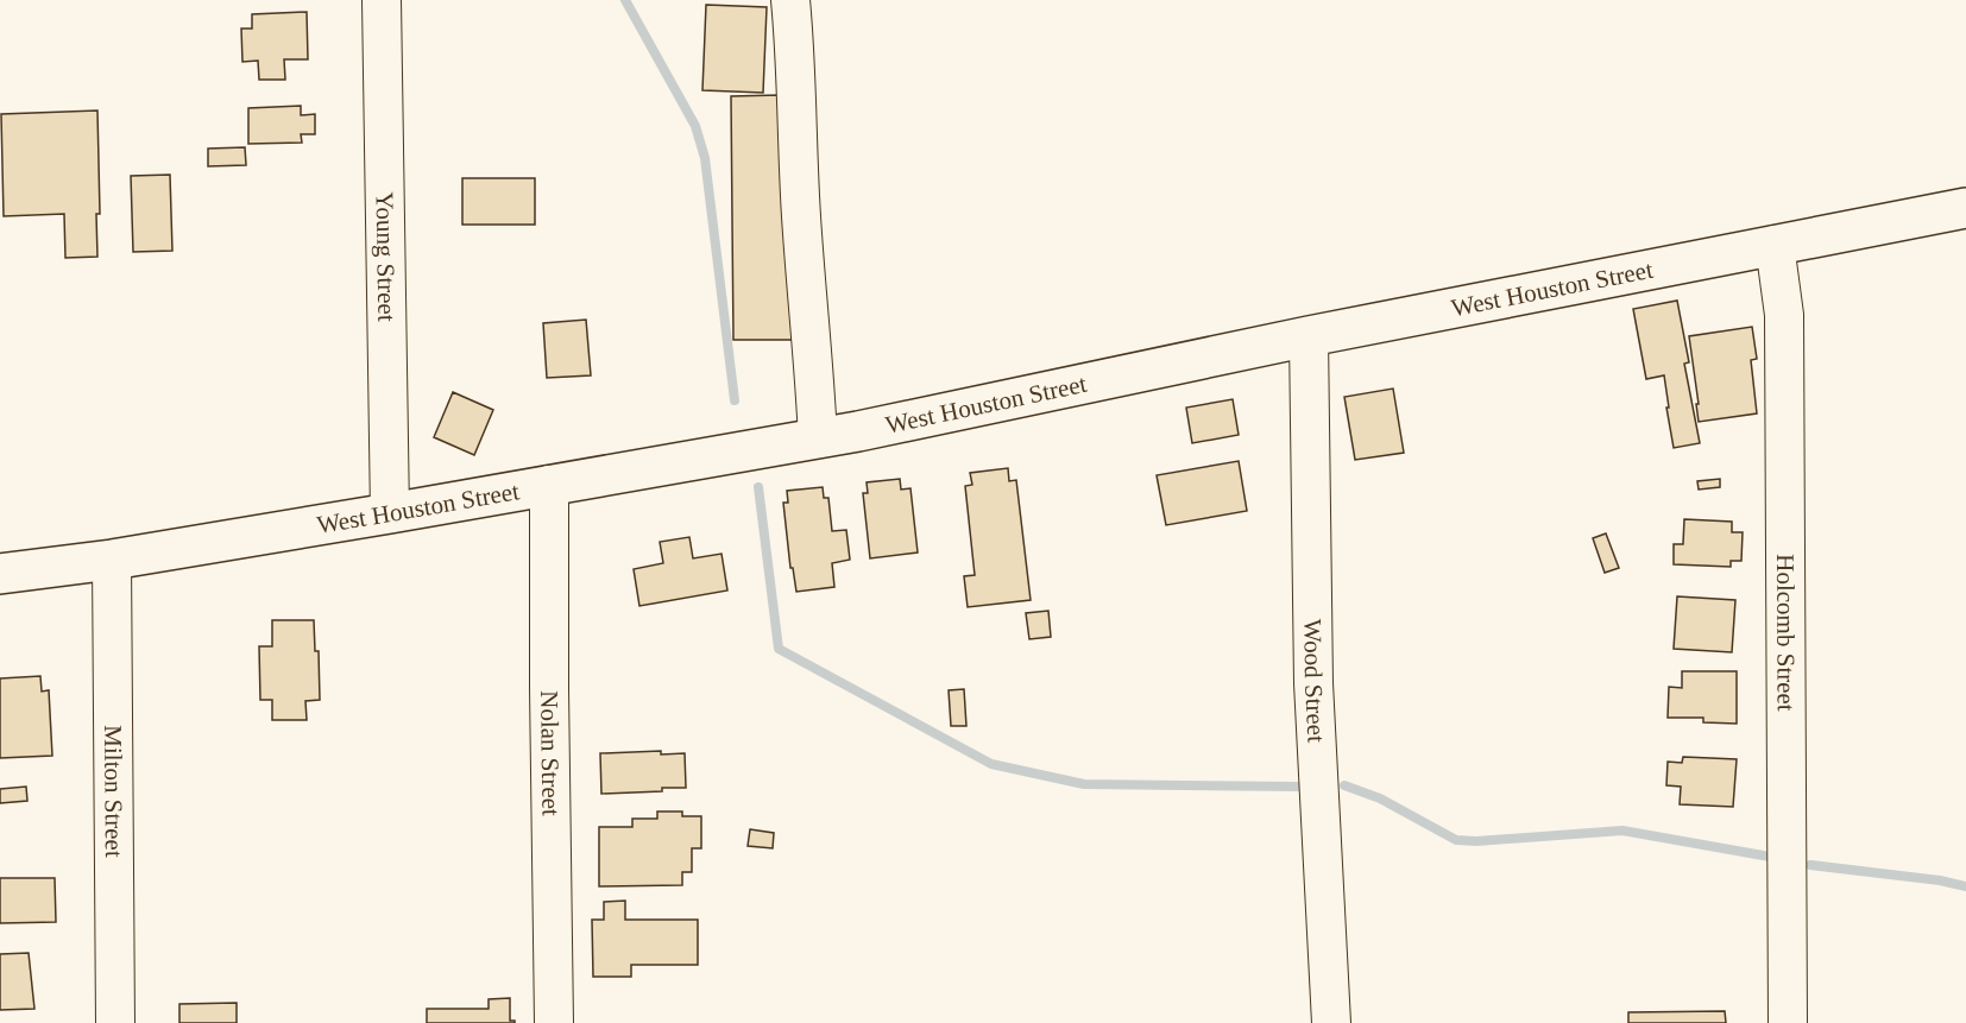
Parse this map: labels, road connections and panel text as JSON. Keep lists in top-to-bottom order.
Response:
{
  "streets": {
    "main road": ["West Houston Street"],
    "street": [
      "Young Street",
      "Holcomb Street",
      "Wood Street",
      "Nolan Street",
      "Milton Street"
    ]
  },
  "crossings": [
    ["Young Street", "West Houston Street"],
    ["West Houston Street", "Holcomb Street"],
    ["West Houston Street", "Wood Street"],
    ["West Houston Street", "Nolan Street"],
    ["West Houston Street", "Milton Street"]
  ]
}
